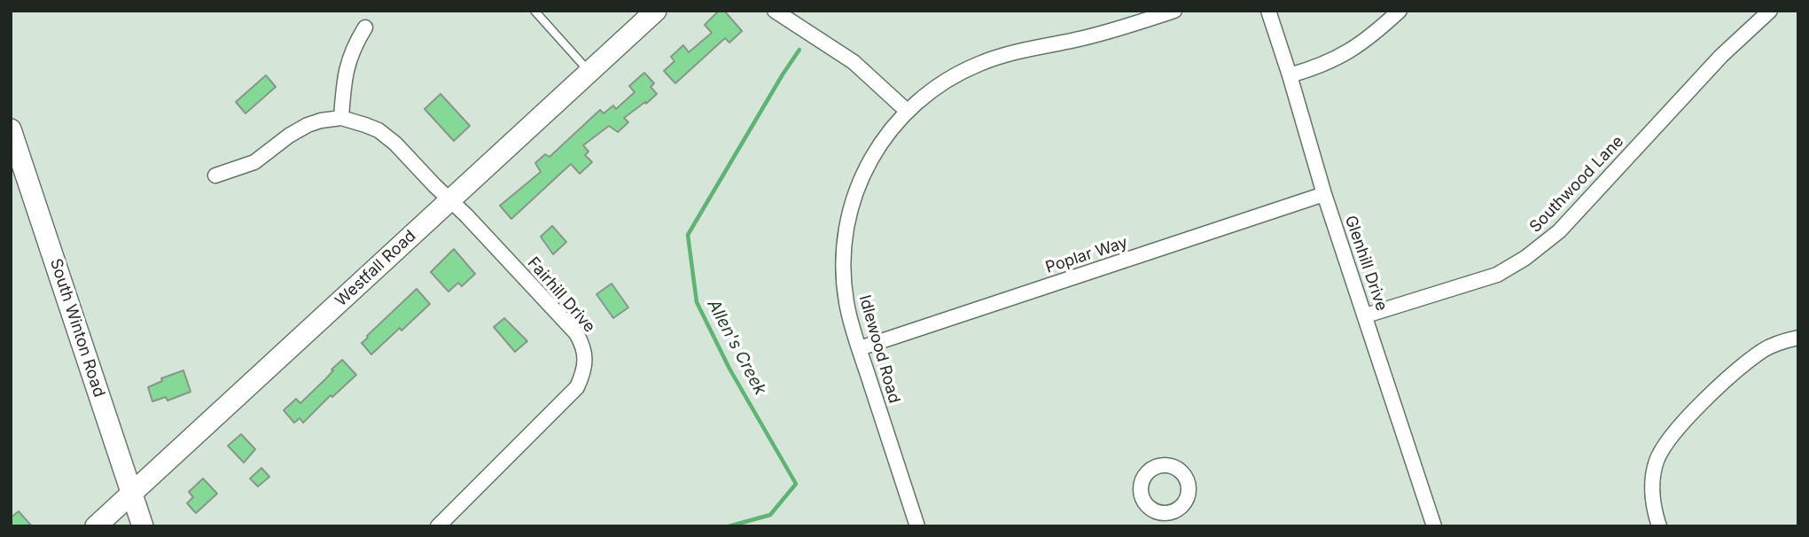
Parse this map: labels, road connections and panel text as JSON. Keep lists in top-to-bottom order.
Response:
{
  "streets": {
    "street": [
      "Southwood Lane",
      "Poplar Way",
      "Glenhill Drive",
      "Westfall Road",
      "Fairhill Drive",
      "South Winton Road",
      "Idlewood Road"
    ]
  },
  "crossings": [
    ["Southwood Lane", "Glenhill Drive"],
    ["Poplar Way", "Glenhill Drive"],
    ["Poplar Way", "Idlewood Road"],
    ["Westfall Road", "Fairhill Drive"],
    ["Westfall Road", "South Winton Road"]
  ],
  "water": ["Allen's Creek"]
}
